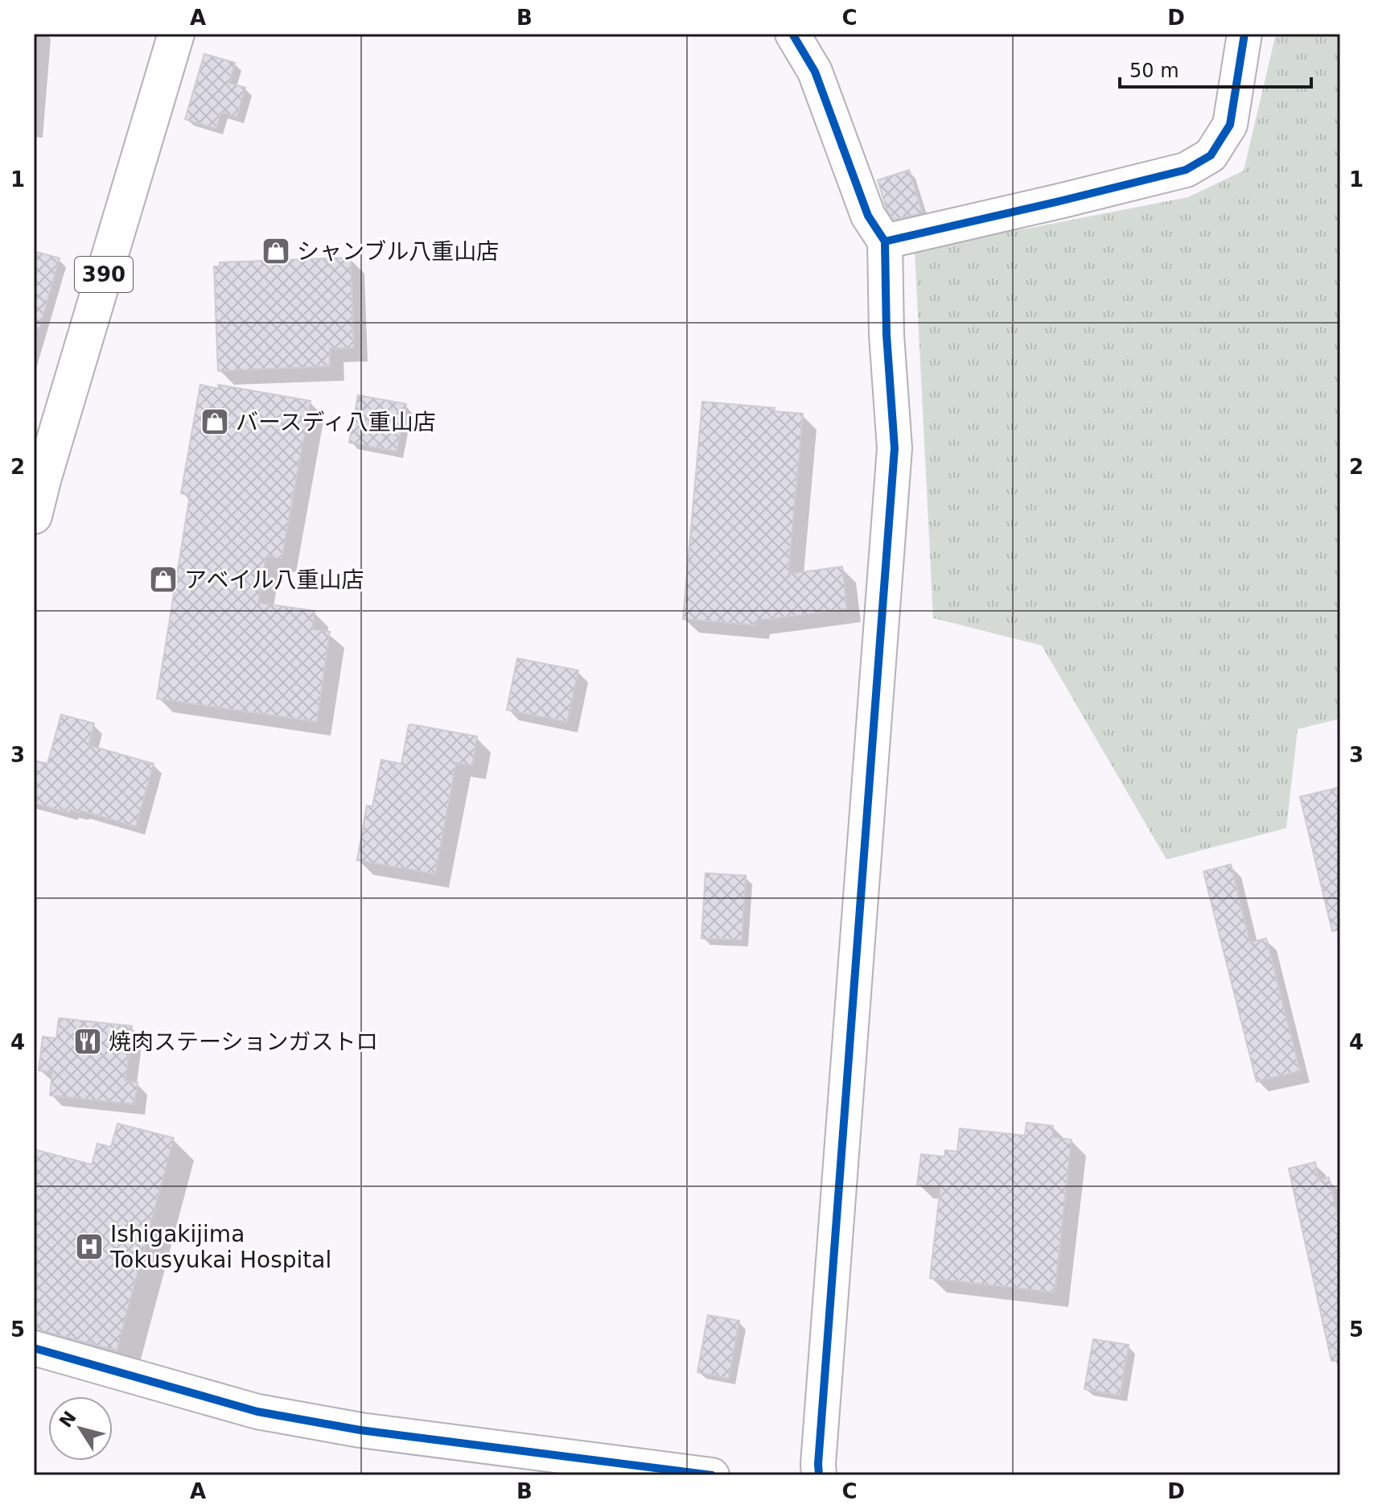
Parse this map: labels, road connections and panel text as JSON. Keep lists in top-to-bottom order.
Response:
{
  "streets": {
    "highway": ["390"]
  },
  "places": {
    "shop": ["シャンブル八重山店", "バースディ八重山店", "アベイル八重山店"],
    "restaurant": ["焼肉ステーションガストロ"],
    "hospital": ["Ishigakijima Tokusyukai Hospital"]
  },
  "scale_bar": "50 m",
  "north": "top left",
  "grid": {
    "columns": [
      "A",
      "B",
      "C",
      "D"
    ],
    "rows": [
      "1",
      "2",
      "3",
      "4",
      "5"
    ]
  }
}
